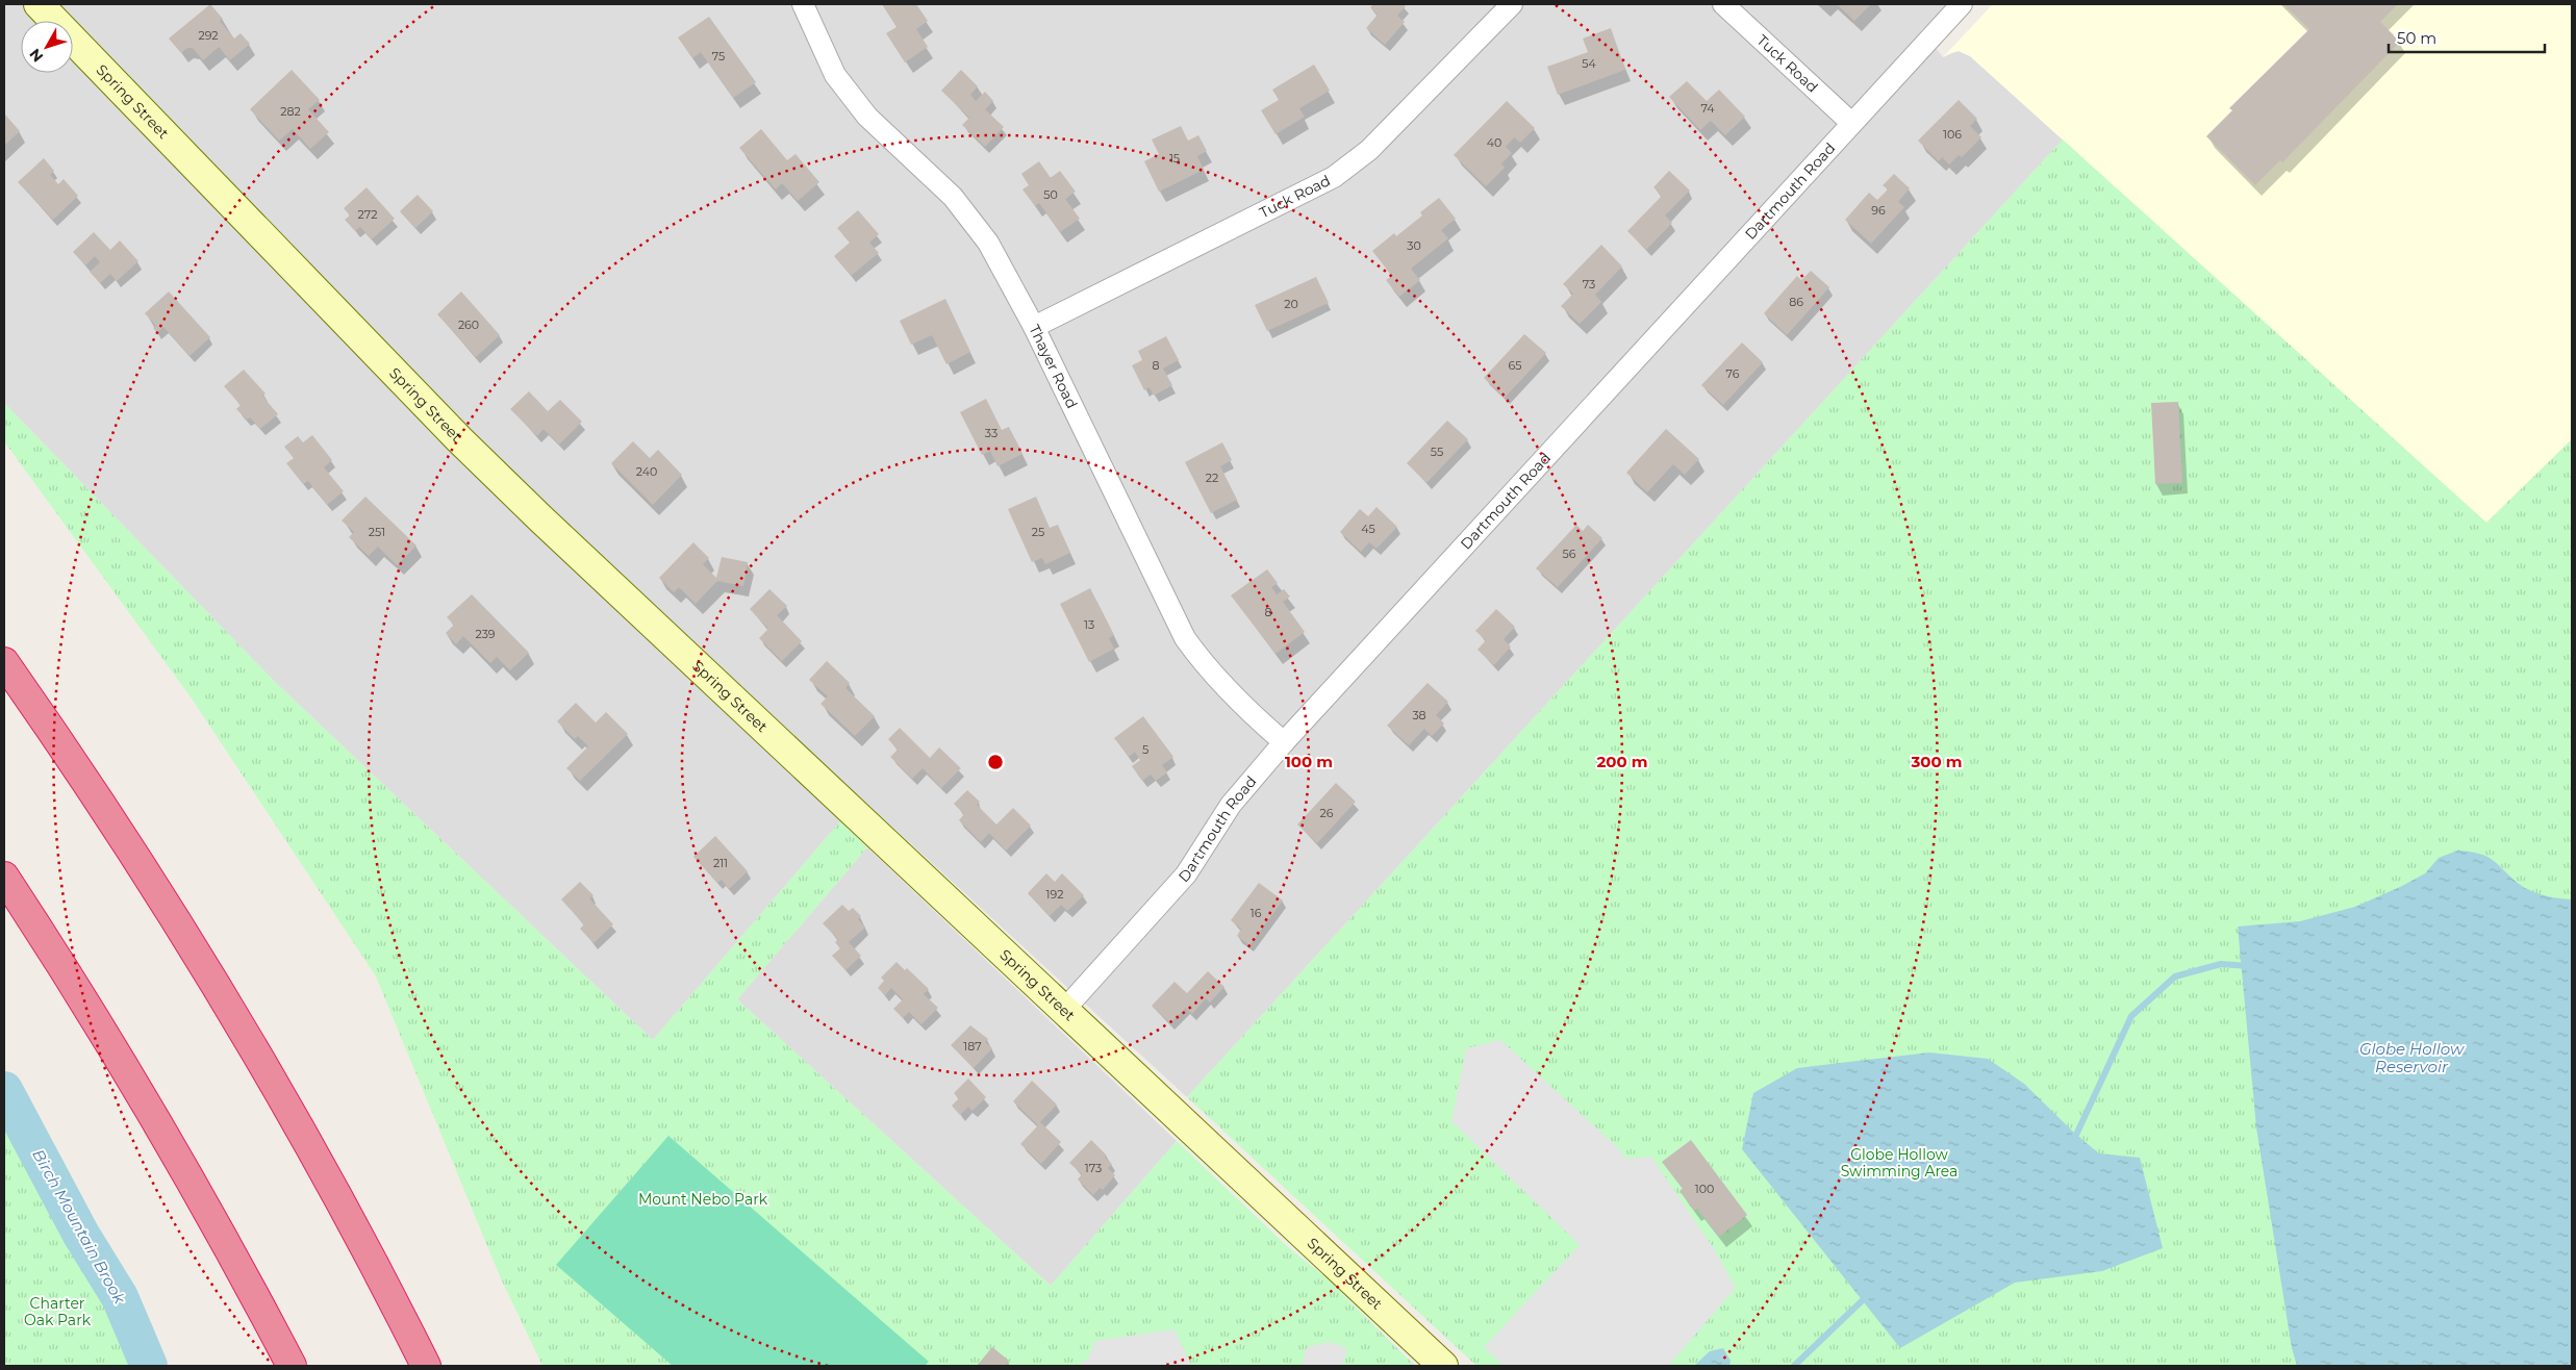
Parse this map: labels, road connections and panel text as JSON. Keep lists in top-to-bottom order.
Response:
{
  "streets": {
    "street": [
      "Tuck Road",
      "Spring Street",
      "Dartmouth Road",
      "Thayer Road"
    ]
  },
  "crossings": [
    ["Tuck Road", "Dartmouth Road"],
    ["Tuck Road", "Thayer Road"],
    ["Spring Street", "Dartmouth Road"],
    ["Dartmouth Road", "Thayer Road"]
  ],
  "water": ["Globe Hollow Reservoir", "Birch Mountain Brook"],
  "parks": ["Globe Hollow Swimming Area", "Mount Nebo Park", "Charter Oak Park"],
  "house_numbers": [
    "292",
    "75",
    "54",
    "74",
    "282",
    "106",
    "40",
    "15",
    "50",
    "96",
    "272",
    "30",
    "73",
    "86",
    "20",
    "260",
    "8",
    "65",
    "76",
    "33",
    "55",
    "240",
    "22",
    "45",
    "251",
    "25",
    "56",
    "8",
    "13",
    "239",
    "38",
    "5",
    "26",
    "211",
    "192",
    "16",
    "187",
    "173",
    "100"
  ],
  "scale_bar": "50 m",
  "north": "bottom left",
  "rings": ["100 m", "200 m", "300 m"]
}
